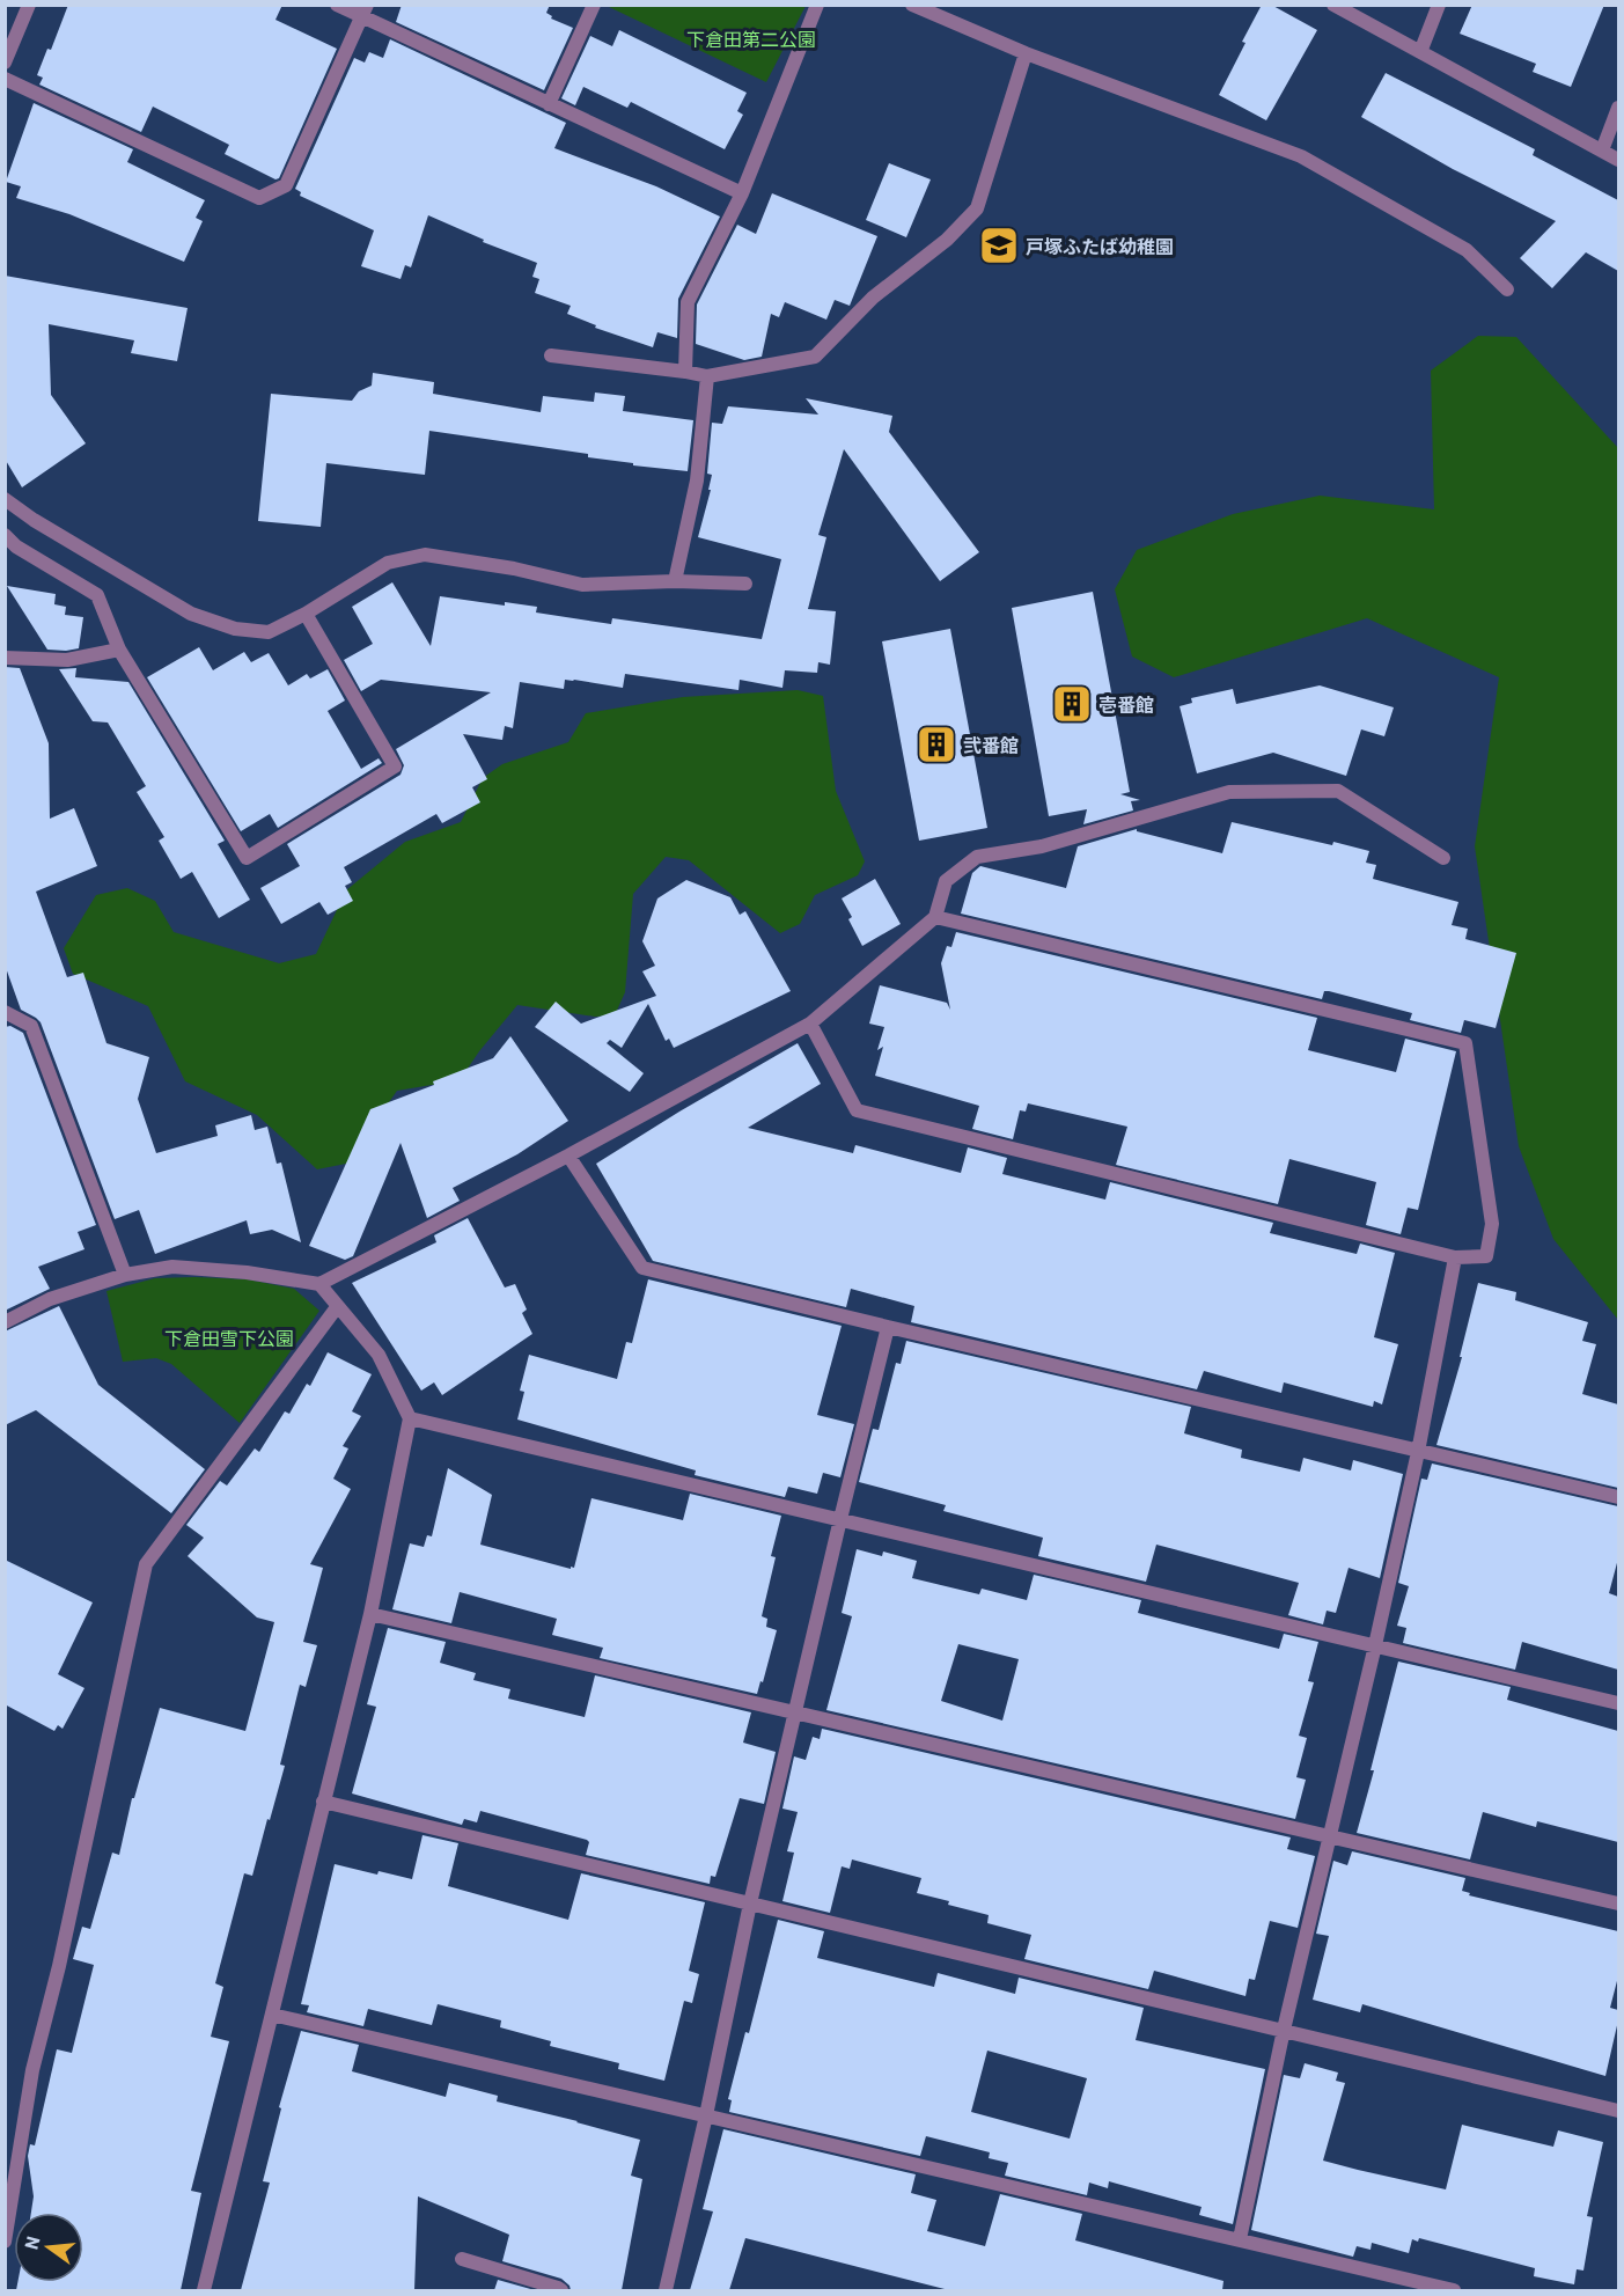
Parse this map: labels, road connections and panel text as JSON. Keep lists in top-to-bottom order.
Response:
{
  "parks": ["下倉田第二公園", "下倉田雪下公園"],
  "places": {
    "school or university": ["戸塚ふたば幼稚園"],
    "building": ["壱番館", "弐番館"]
  },
  "north": "left"
}
